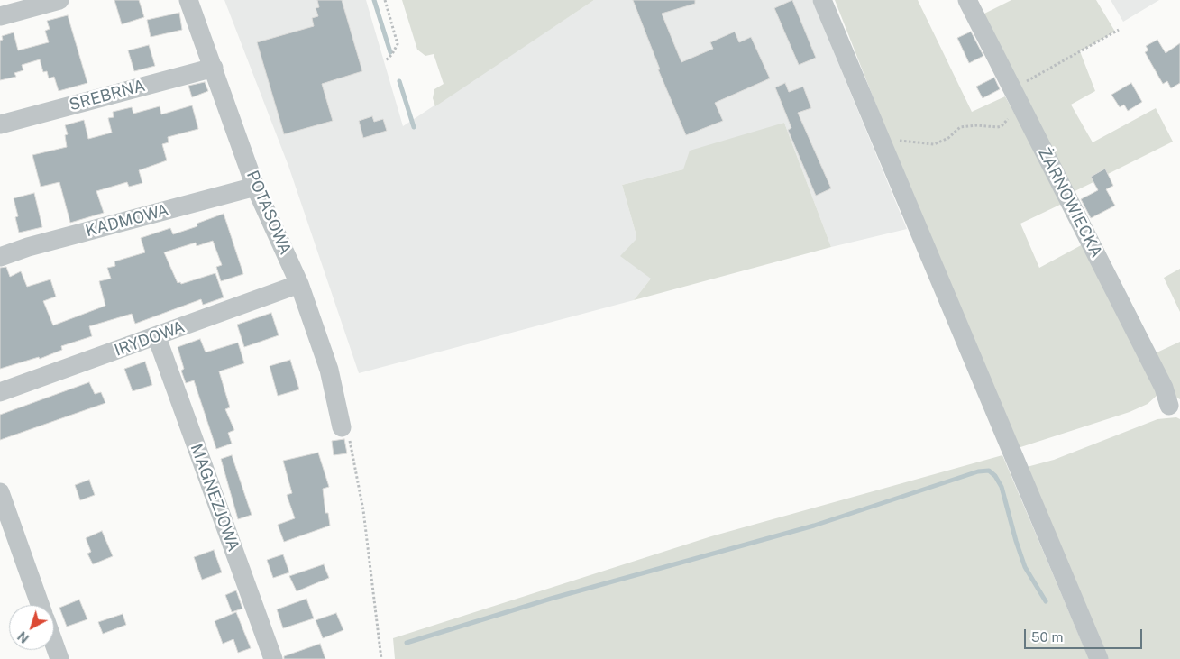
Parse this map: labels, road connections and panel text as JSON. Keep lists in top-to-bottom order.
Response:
{
  "streets": {
    "street": [
      "SREBRNA",
      "ŻARNOWIECKA",
      "POTASOWA",
      "KADMOWA",
      "IRYDOWA",
      "MAGNEZJOWA"
    ]
  },
  "crossings": [
    ["SREBRNA", "POTASOWA"],
    ["POTASOWA", "KADMOWA"],
    ["POTASOWA", "IRYDOWA"],
    ["IRYDOWA", "MAGNEZJOWA"]
  ],
  "scale_bar": "50 m",
  "north": "bottom left"
}
